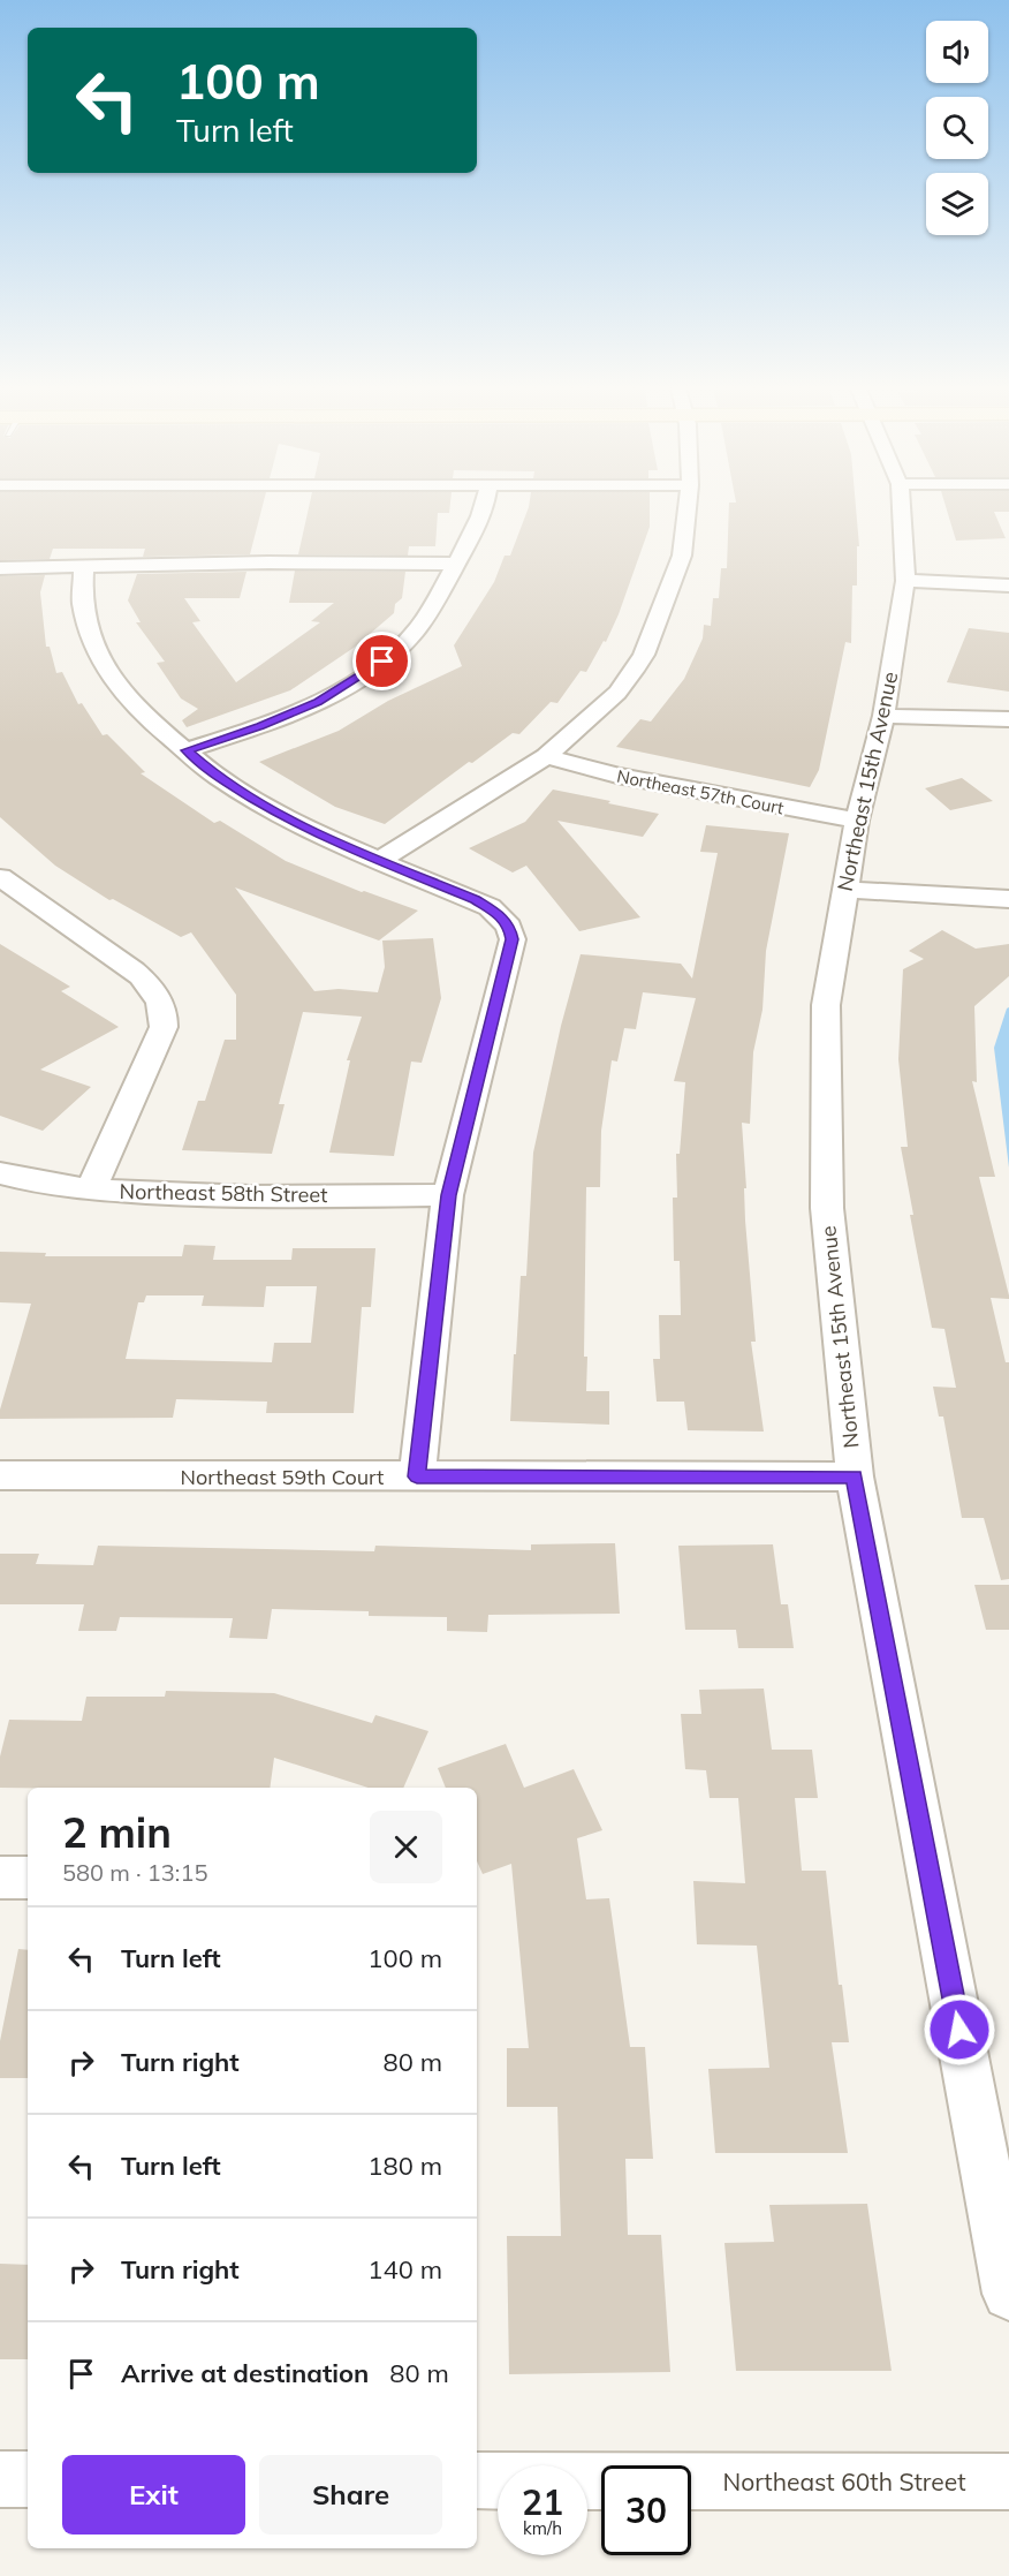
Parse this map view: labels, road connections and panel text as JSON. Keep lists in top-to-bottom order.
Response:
{
  "streets": {
    "street": [
      "Northeast 15th Avenue",
      "Northeast 57th Court",
      "Northeast 58th Street",
      "Northeast 59th Court",
      "Northeast 60th Street"
    ]
  },
  "crossings": [
    ["Northeast 15th Avenue", "Northeast 57th Court"],
    ["Northeast 15th Avenue", "Northeast 59th Court"]
  ],
  "page": {
    "turn": ["100 m", "Turn left"],
    "heading": ["2 min", "580 m · 13:15"],
    "list": [
      {
        "name": "Turn left",
        "value": "100 m"
      },
      {
        "name": "Turn right",
        "value": "80 m"
      },
      {
        "name": "Turn left",
        "value": "180 m"
      },
      {
        "name": "Turn right",
        "value": "140 m"
      },
      {
        "name": "Arrive at destination",
        "value": "80 m"
      }
    ],
    "buttons": ["Exit", "Share"],
    "speed": "21 km/h",
    "limit": "30"
  }
}
